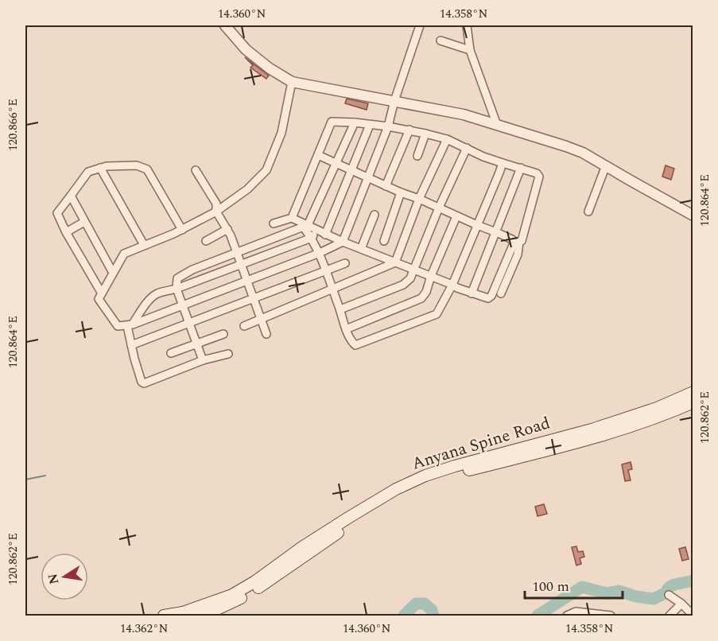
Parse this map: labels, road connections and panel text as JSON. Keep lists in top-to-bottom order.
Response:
{
  "streets": {
    "main road": ["Anyana Spine Road"]
  },
  "scale_bar": "100 m",
  "north": "left",
  "coordinates": [
    "14.360°N",
    "14.358°N",
    "120.866°E",
    "120.864°E",
    "120.862°E",
    "14.362°N"
  ]
}
